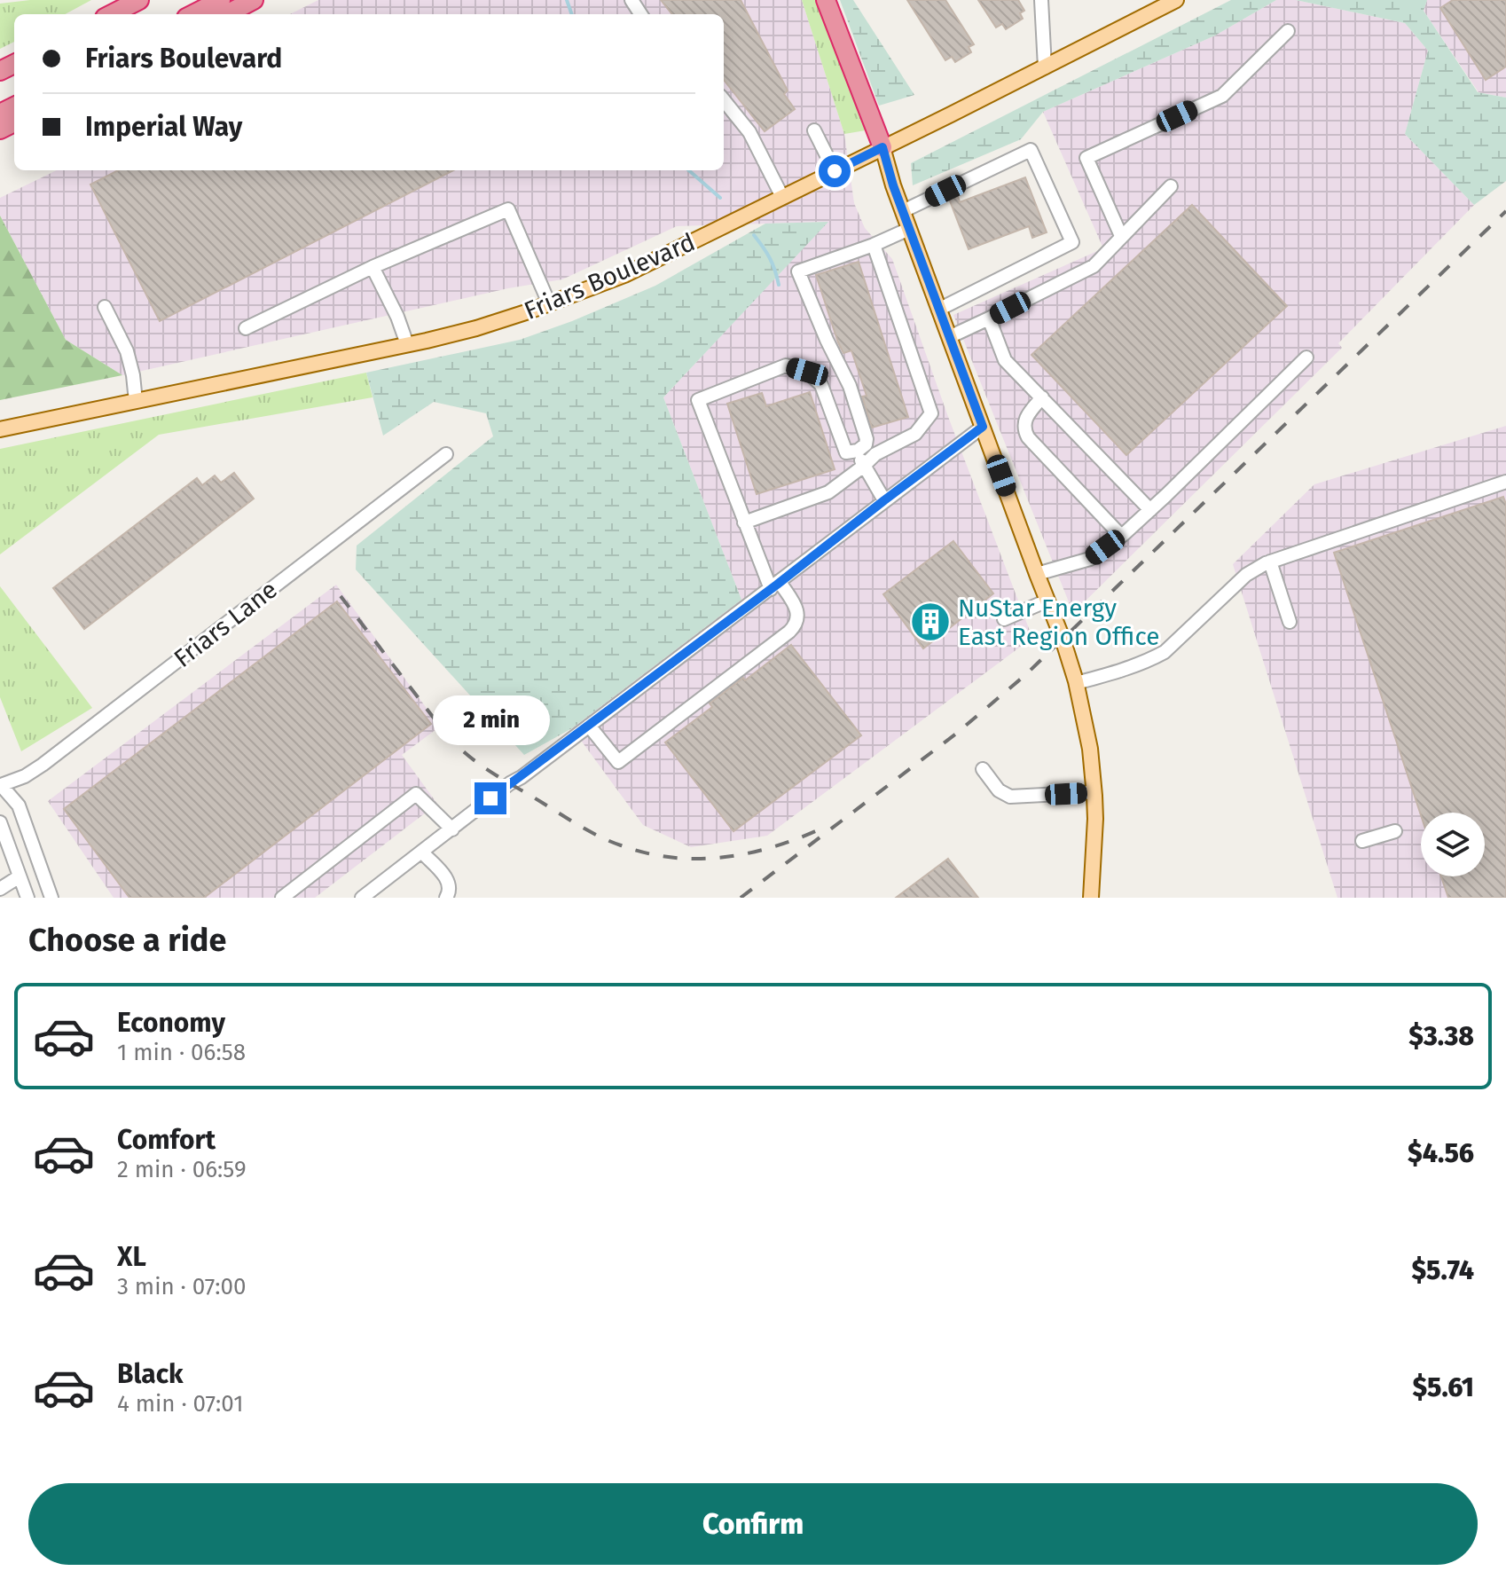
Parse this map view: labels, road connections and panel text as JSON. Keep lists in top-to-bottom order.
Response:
{
  "streets": {
    "main road": ["Friars Boulevard"],
    "street": ["Friars Lane"]
  },
  "places": {
    "building": ["NuStar Energy East Region Office"]
  },
  "page": {
    "banner": ["Friars Boulevard", "Imperial Way"],
    "bubble": "2 min",
    "heading": "Choose a ride",
    "list": [
      {
        "name": "Economy",
        "note": "1 min · 06:58",
        "value": "$3.38"
      },
      {
        "name": "Comfort",
        "note": "2 min · 06:59",
        "value": "$4.56"
      },
      {
        "name": "XL",
        "note": "3 min · 07:00",
        "value": "$5.74"
      },
      {
        "name": "Black",
        "note": "4 min · 07:01",
        "value": "$5.61"
      }
    ],
    "buttons": "Confirm"
  }
}
